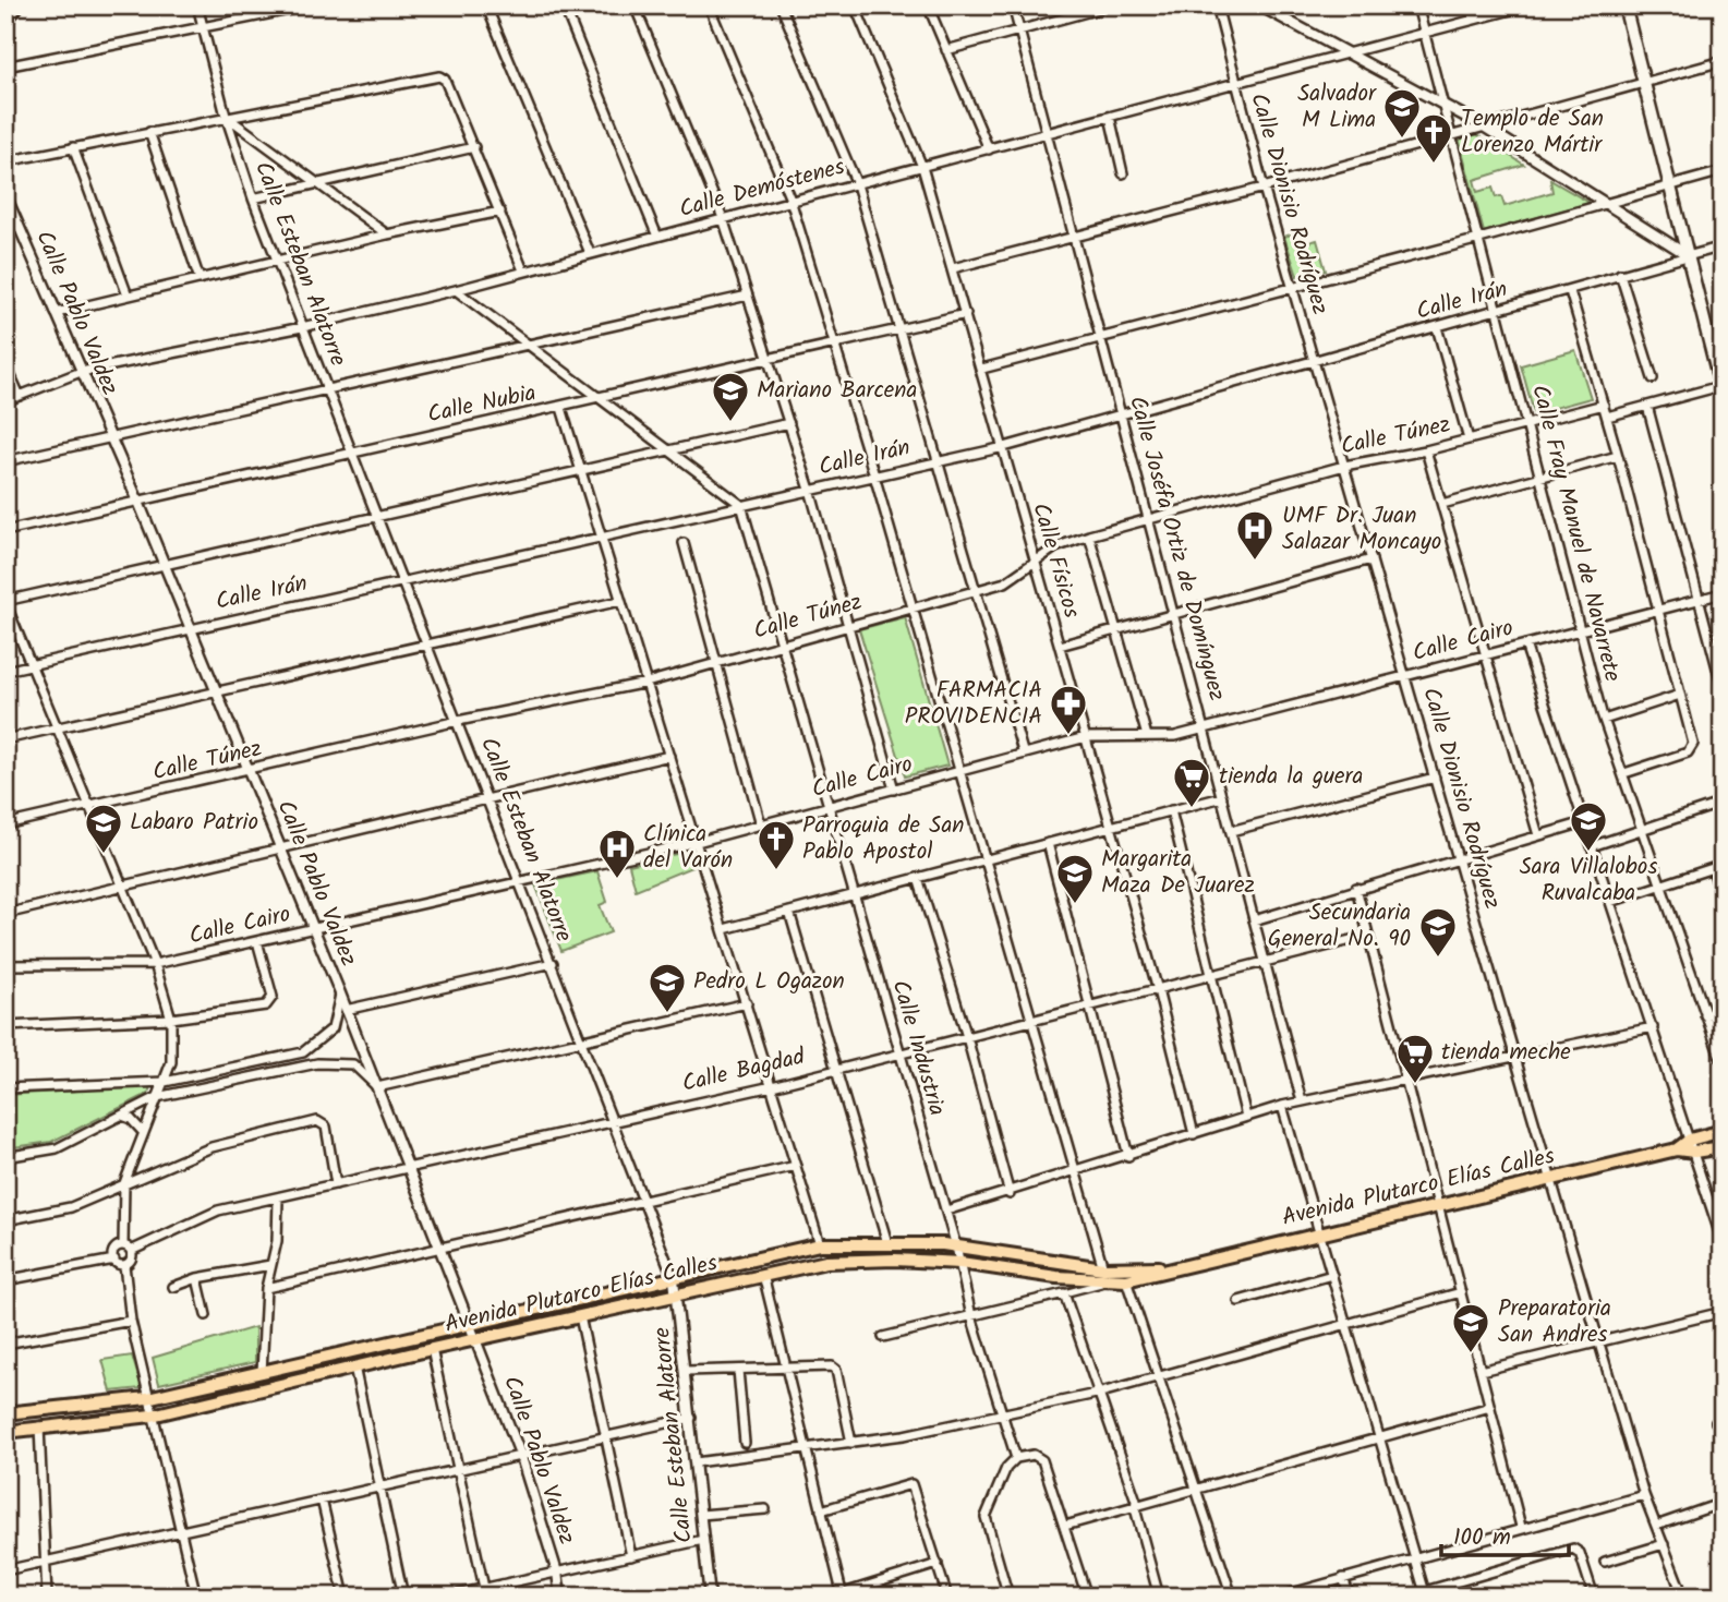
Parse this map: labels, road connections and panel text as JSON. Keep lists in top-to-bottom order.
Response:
{
  "streets": {
    "main road": ["Avenida Plutarco Elías Calles"],
    "street": [
      "Calle Demóstenes",
      "Calle Dionisio Rodríguez",
      "Calle Esteban Alatorre",
      "Calle Irán",
      "Calle Pablo Valdez",
      "Calle Nubia",
      "Calle Túnez",
      "Calle Fray Manuel de Navarrete",
      "Calle Joséfa Ortiz de Domínguez",
      "Calle Físicos",
      "Calle Cairo",
      "Calle Industria",
      "Calle Bagdad"
    ]
  },
  "crossings": [
    ["Calle Demóstenes", "Calle Dionisio Rodríguez"],
    ["Calle Demóstenes", "Calle Esteban Alatorre"],
    ["Calle Demóstenes", "Calle Pablo Valdez"],
    ["Calle Demóstenes", "Calle Fray Manuel de Navarrete"],
    ["Calle Demóstenes", "Calle Joséfa Ortiz de Domínguez"],
    ["Calle Demóstenes", "Calle Físicos"],
    ["Calle Dionisio Rodríguez", "Calle Irán"],
    ["Calle Dionisio Rodríguez", "Calle Túnez"],
    ["Calle Dionisio Rodríguez", "Calle Cairo"],
    ["Calle Dionisio Rodríguez", "Avenida Plutarco Elías Calles"],
    ["Calle Esteban Alatorre", "Calle Irán"],
    ["Calle Esteban Alatorre", "Calle Nubia"],
    ["Calle Esteban Alatorre", "Calle Túnez"],
    ["Calle Esteban Alatorre", "Calle Cairo"],
    ["Calle Esteban Alatorre", "Calle Bagdad"],
    ["Calle Esteban Alatorre", "Avenida Plutarco Elías Calles"],
    ["Calle Irán", "Calle Pablo Valdez"],
    ["Calle Irán", "Calle Fray Manuel de Navarrete"],
    ["Calle Irán", "Calle Joséfa Ortiz de Domínguez"],
    ["Calle Irán", "Calle Físicos"],
    ["Calle Irán", "Calle Industria"],
    ["Calle Pablo Valdez", "Calle Nubia"],
    ["Calle Pablo Valdez", "Calle Túnez"],
    ["Calle Pablo Valdez", "Calle Cairo"],
    ["Calle Pablo Valdez", "Calle Bagdad"],
    ["Calle Pablo Valdez", "Avenida Plutarco Elías Calles"],
    ["Calle Nubia", "Calle Físicos"],
    ["Calle Túnez", "Calle Fray Manuel de Navarrete"],
    ["Calle Túnez", "Calle Joséfa Ortiz de Domínguez"],
    ["Calle Túnez", "Calle Físicos"],
    ["Calle Túnez", "Calle Industria"],
    ["Calle Fray Manuel de Navarrete", "Calle Cairo"],
    ["Calle Joséfa Ortiz de Domínguez", "Calle Cairo"],
    ["Calle Joséfa Ortiz de Domínguez", "Calle Bagdad"],
    ["Calle Físicos", "Calle Cairo"],
    ["Calle Físicos", "Calle Bagdad"],
    ["Calle Cairo", "Calle Industria"],
    ["Calle Industria", "Calle Bagdad"],
    ["Calle Industria", "Avenida Plutarco Elías Calles"]
  ],
  "places": {
    "school or university": [
      "Salvador M Lima",
      "Mariano Barcena",
      "Sara Villalobos Ruvalcaba",
      "Labaro Patrio",
      "Margarita Maza De Juarez",
      "Secundaria General No. 90",
      "Pedro L Ogazon",
      "Preparatoria San Andres"
    ],
    "church": ["Templo de San Lorenzo Mártir", "Parroquia de San Pablo Apostol"],
    "hospital": ["UMF Dr. Juan Salazar Moncayo", "Clínica del Varón"],
    "pharmacy": ["FARMACIA PROVIDENCIA"],
    "supermarket": ["tienda la guera", "tienda meche"]
  },
  "scale_bar": "100 m"
}
